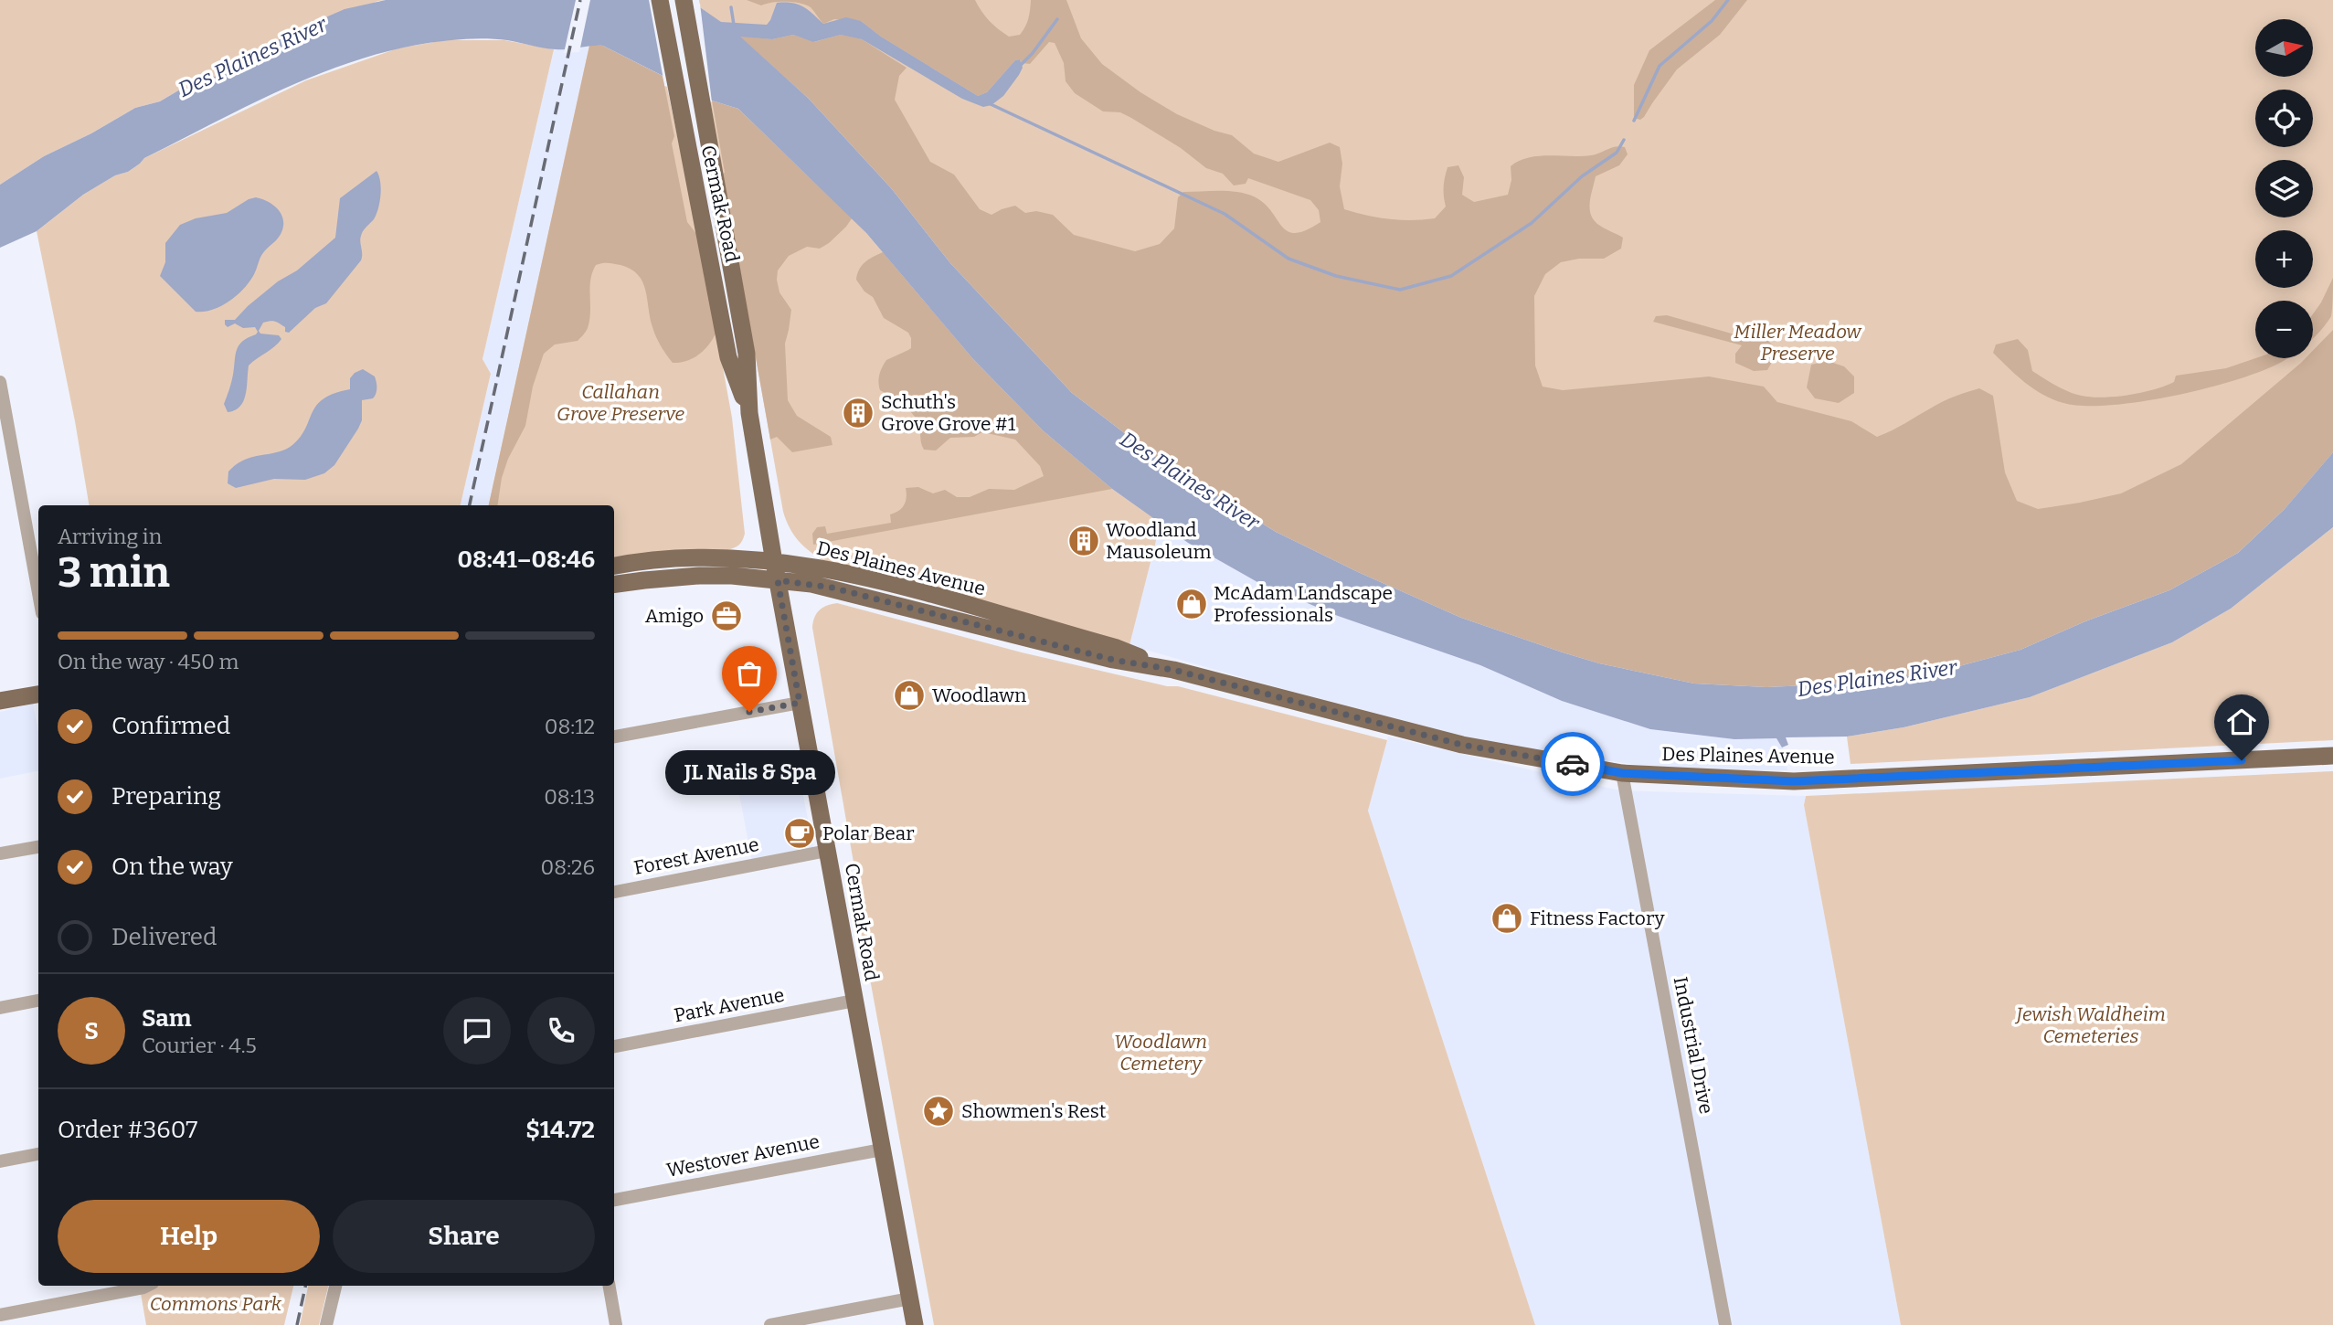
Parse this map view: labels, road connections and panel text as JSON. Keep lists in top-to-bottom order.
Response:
{
  "streets": {
    "main road": ["Cermak Road", "Des Plaines Avenue"],
    "street": [
      "Forest Avenue",
      "Park Avenue",
      "Industrial Drive",
      "Westover Avenue"
    ]
  },
  "crossings": [
    ["Cermak Road", "Des Plaines Avenue"],
    ["Cermak Road", "Forest Avenue"],
    ["Cermak Road", "Park Avenue"],
    ["Cermak Road", "Westover Avenue"],
    ["Des Plaines Avenue", "Industrial Drive"]
  ],
  "water": ["Des Plaines River"],
  "parks": [
    "Miller Meadow Preserve",
    "Callahan Grove Preserve",
    "Jewish Waldheim Cemeteries",
    "Woodlawn Cemetery",
    "Commons Park"
  ],
  "places": {
    "building": ["Schuth's Grove Grove #1", "Woodland Mausoleum"],
    "shop": ["McAdam Landscape Professionals", "Woodlawn", "Fitness Factory"],
    "office": ["Amigo"],
    "other": ["JL Nails & Spa"],
    "cafe": ["Polar Bear"],
    "place": ["Showmen's Rest"]
  },
  "north": "right",
  "page": {
    "map_buttons": ["+", "−"],
    "heading": ["3 min", "Arriving in", "08:41–08:46"],
    "panel": [
      "Sam",
      "Courier · 4.5",
      "Order #3607",
      "$14.72"
    ],
    "bar": "On the way · 450 m",
    "list": [
      ["Confirmed", "08:12"],
      ["Preparing", "08:13"],
      ["On the way", "08:26"],
      "Delivered"
    ],
    "bubble": "JL Nails & Spa",
    "round": "S",
    "buttons": ["Help", "Share"]
  }
}
